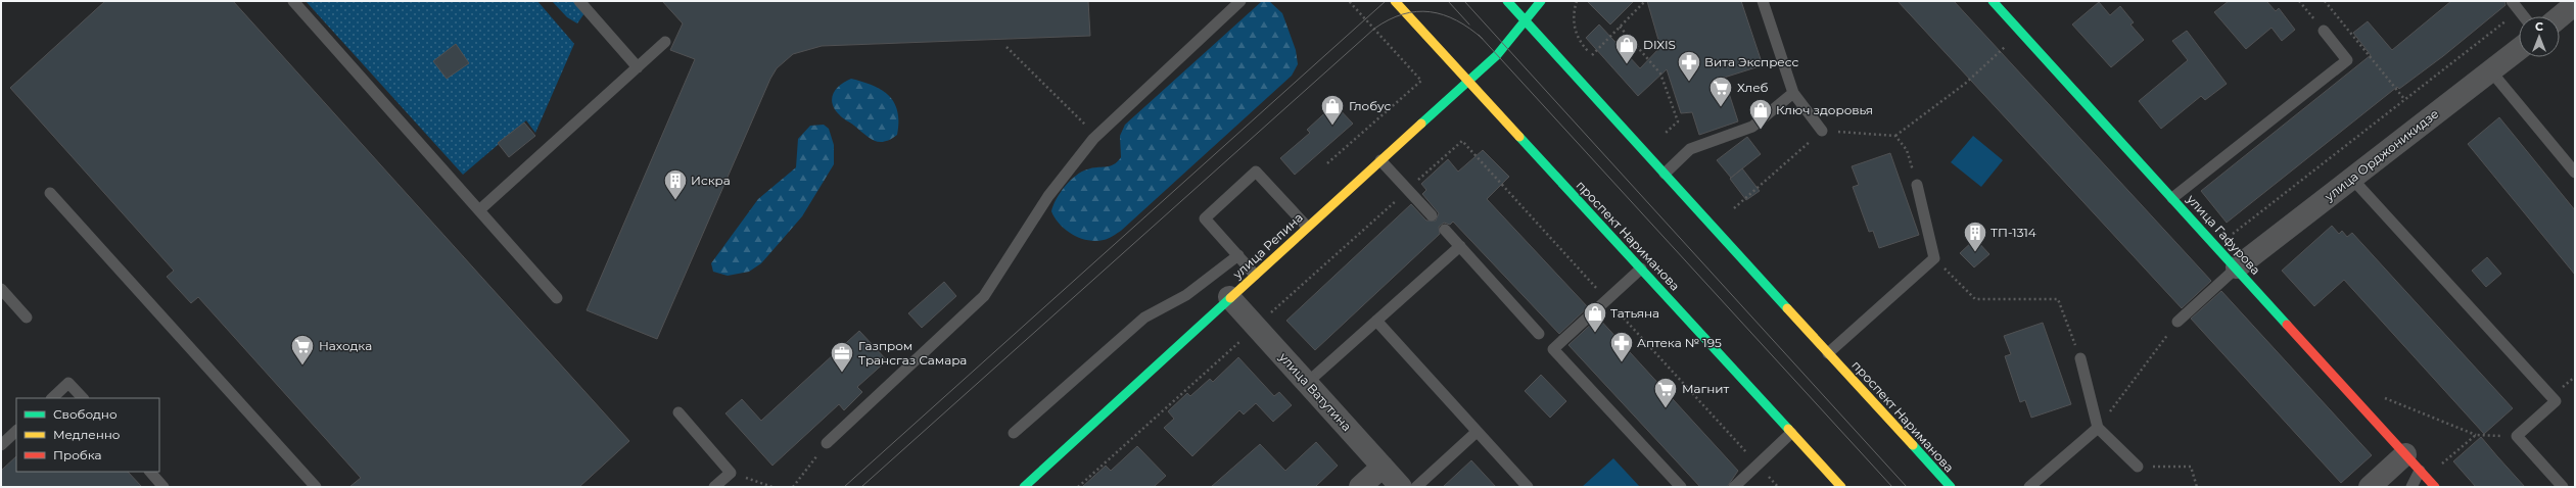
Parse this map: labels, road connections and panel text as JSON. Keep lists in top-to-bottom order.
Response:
{
  "streets": {
    "main road": ["улица Гафурова", "проспект Нариманова", "улица Репина"],
    "street": ["улица Орджоникидзе", "улица Ватутина"]
  },
  "crossings": [
    ["улица Орджоникидзе", "улица Гафурова"],
    ["проспект Нариманова", "улица Репина"],
    ["улица Репина", "улица Ватутина"]
  ],
  "places": {
    "shop": [
      "DIXIS",
      "Глобус",
      "Ключ здоровья",
      "Татьяна"
    ],
    "pharmacy": ["Вита Экспресс", "Аптека № 195"],
    "supermarket": ["Хлеб", "Находка", "Магнит"],
    "building": ["Искра", "ТП-1314"],
    "office": ["Газпром Трансгаз Самара"]
  },
  "legend": ["Свободно", "Медленно", "Пробка"],
  "north": "top"
}
